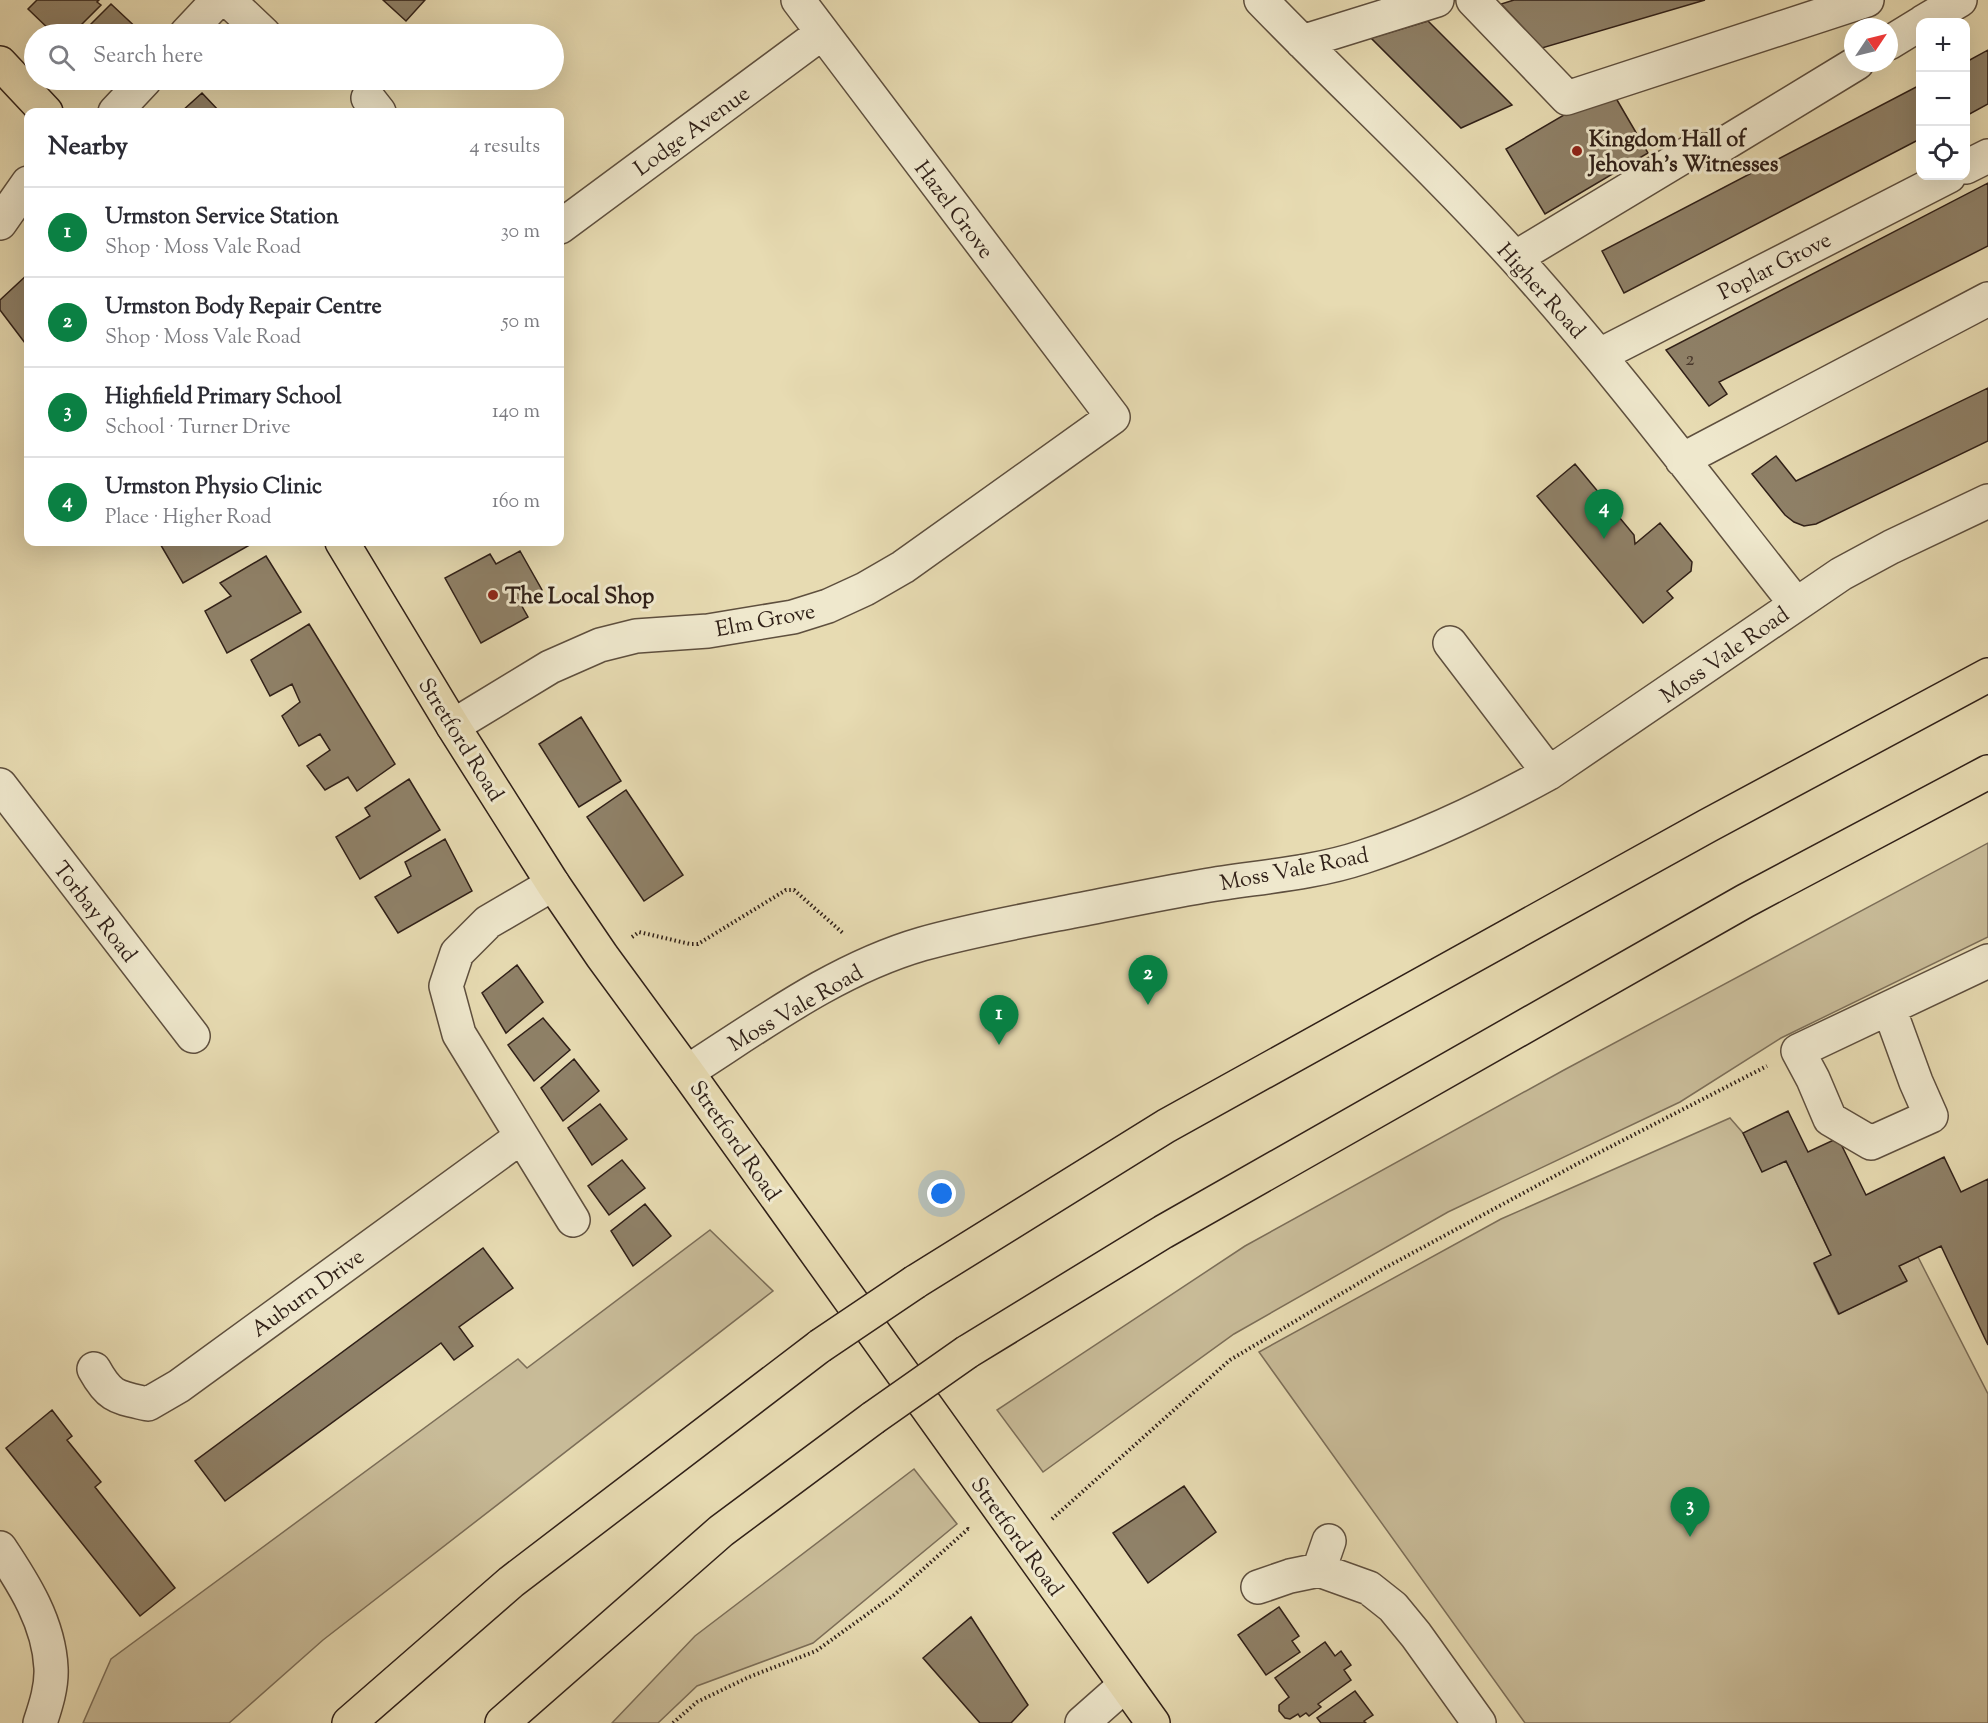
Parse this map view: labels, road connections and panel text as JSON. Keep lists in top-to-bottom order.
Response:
{
  "streets": {
    "main road": ["Stretford Road"],
    "street": [
      "Lodge Avenue",
      "Hazel Grove",
      "Poplar Grove",
      "Higher Road",
      "Elm Grove",
      "Moss Vale Road",
      "Torbay Road",
      "Auburn Drive"
    ]
  },
  "crossings": [
    ["Lodge Avenue", "Hazel Grove"],
    ["Hazel Grove", "Elm Grove"],
    ["Poplar Grove", "Higher Road"],
    ["Higher Road", "Moss Vale Road"],
    ["Elm Grove", "Stretford Road"],
    ["Moss Vale Road", "Stretford Road"]
  ],
  "places": ["Kingdom Hall of Jehovah's Witnesses", "The Local Shop"],
  "house_numbers": ["2"],
  "north": "top right",
  "page": {
    "map_buttons": ["+", "−"],
    "search": "Search here",
    "heading": ["Nearby", "4 results"],
    "list": [
      {
        "mark": "1",
        "name": "Urmston Service Station",
        "note": "Shop · Moss Vale Road",
        "value": "30 m"
      },
      {
        "mark": "2",
        "name": "Urmston Body Repair Centre",
        "note": "Shop · Moss Vale Road",
        "value": "50 m"
      },
      {
        "mark": "3",
        "name": "Highfield Primary School",
        "note": "School · Turner Drive",
        "value": "140 m"
      },
      {
        "mark": "4",
        "name": "Urmston Physio Clinic",
        "note": "Place · Higher Road",
        "value": "160 m"
      }
    ],
    "pins": [
      "4",
      "2",
      "1",
      "3"
    ]
  }
}
